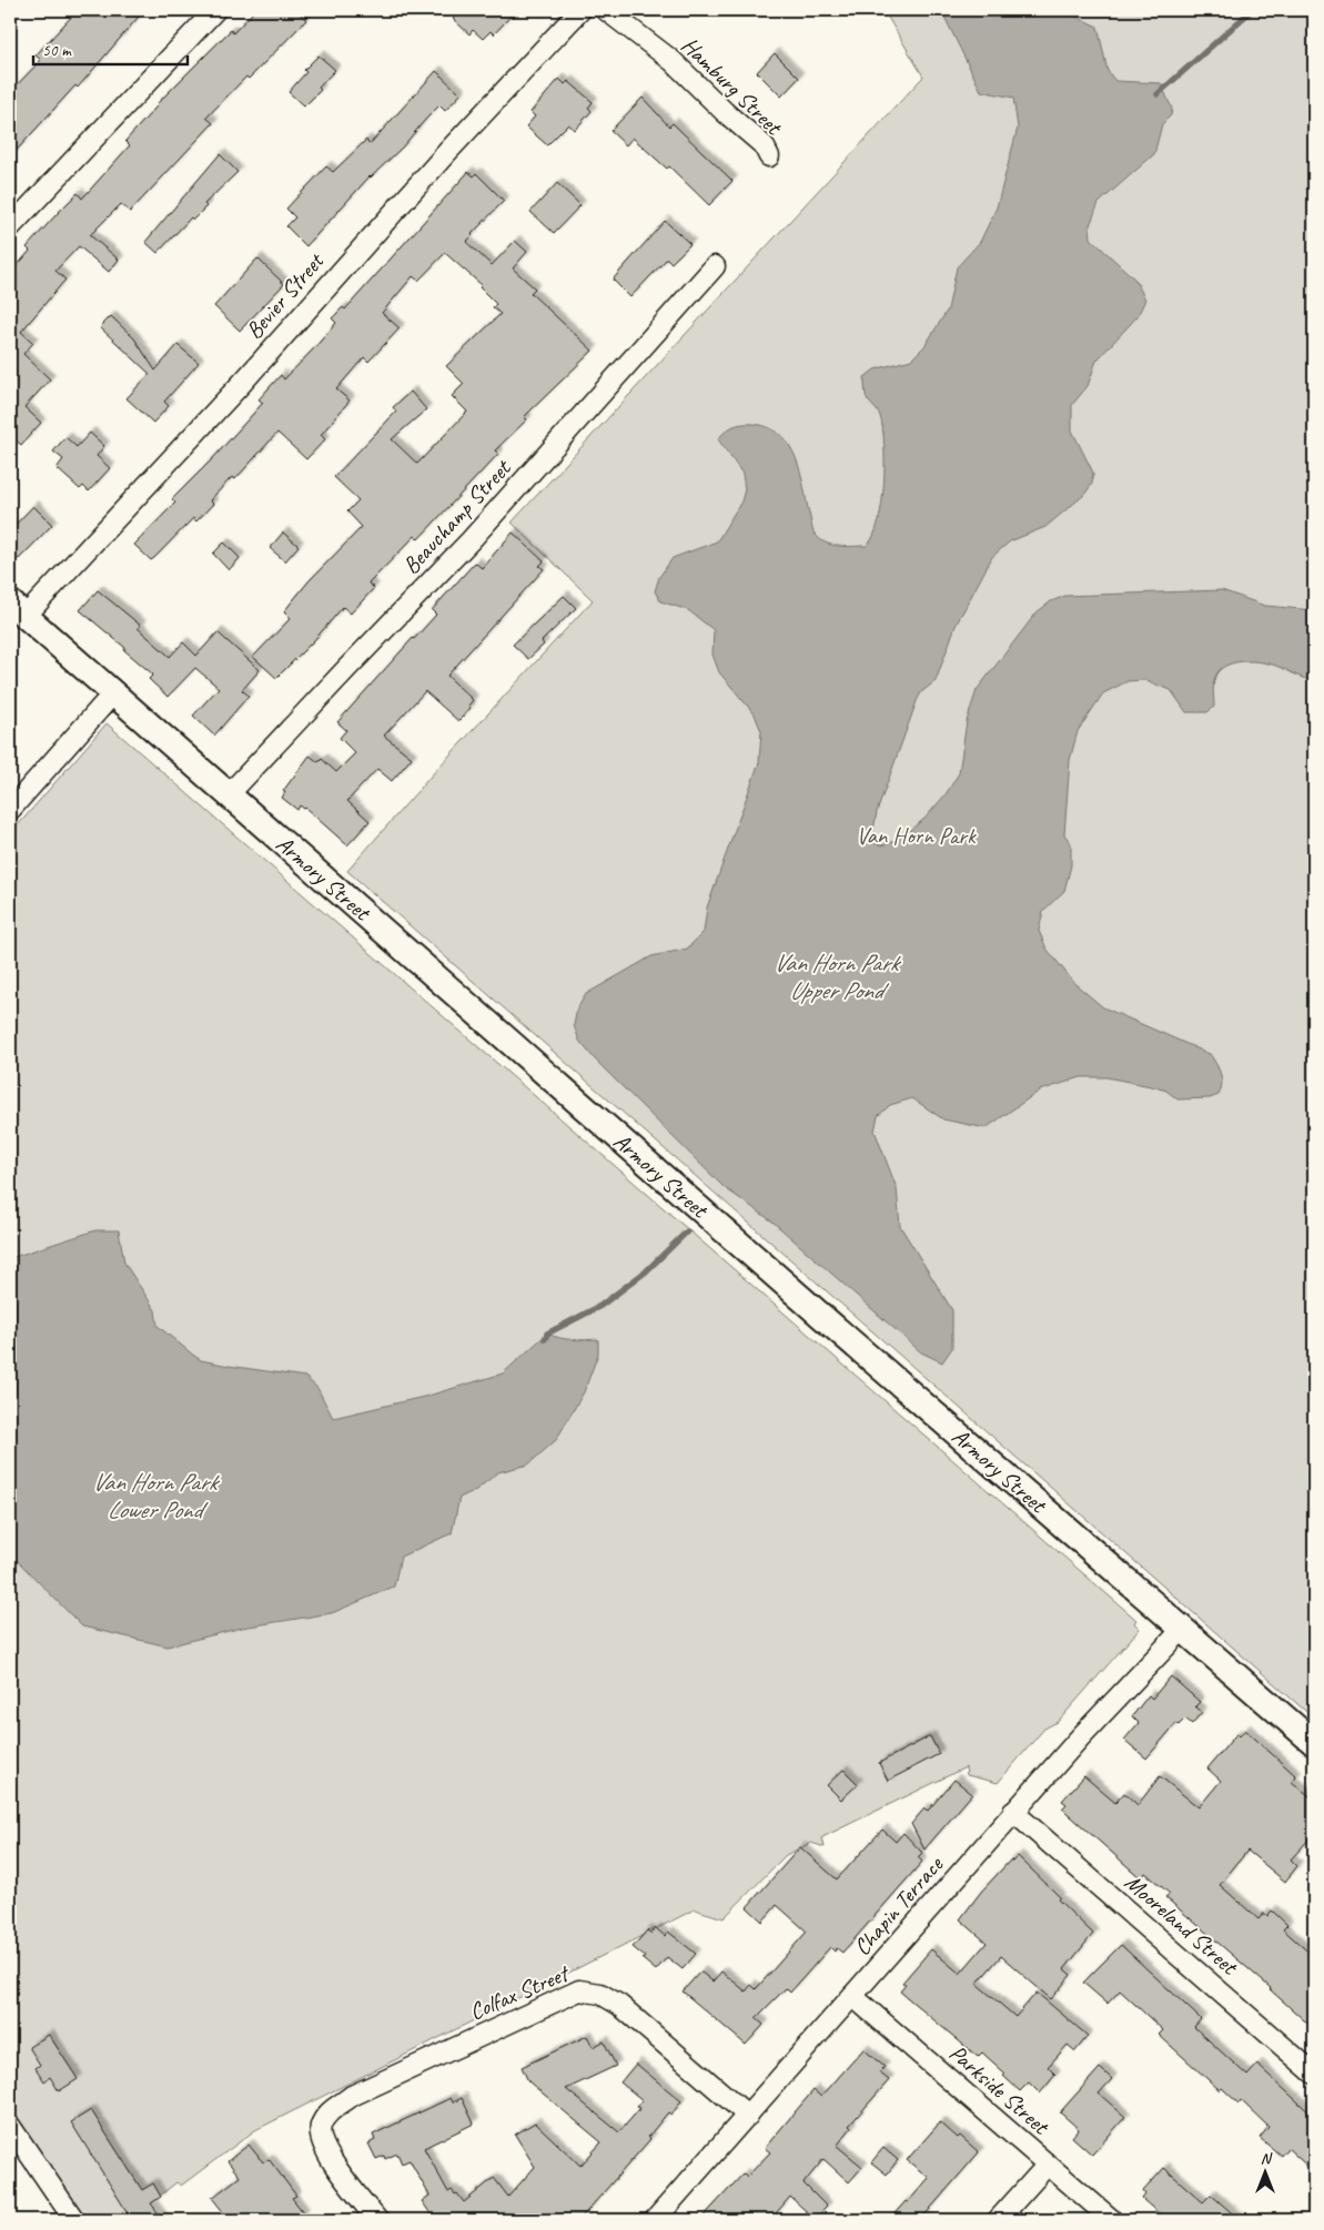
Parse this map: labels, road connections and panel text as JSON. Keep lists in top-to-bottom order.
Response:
{
  "streets": {
    "main road": ["Armory Street"],
    "street": [
      "Hamburg Street",
      "Bevier Street",
      "Beauchamp Street",
      "Chapin Terrace",
      "Mooreland Street",
      "Colfax Street",
      "Parkside Street"
    ]
  },
  "crossings": [
    ["Bevier Street", "Armory Street"],
    ["Beauchamp Street", "Armory Street"],
    ["Armory Street", "Chapin Terrace"],
    ["Chapin Terrace", "Mooreland Street"],
    ["Chapin Terrace", "Colfax Street"],
    ["Chapin Terrace", "Parkside Street"]
  ],
  "water": ["Van Horn Park Upper Pond", "Van Horn Park Lower Pond"],
  "parks": ["Van Horn Park"],
  "scale_bar": "50 m",
  "north": "top"
}
